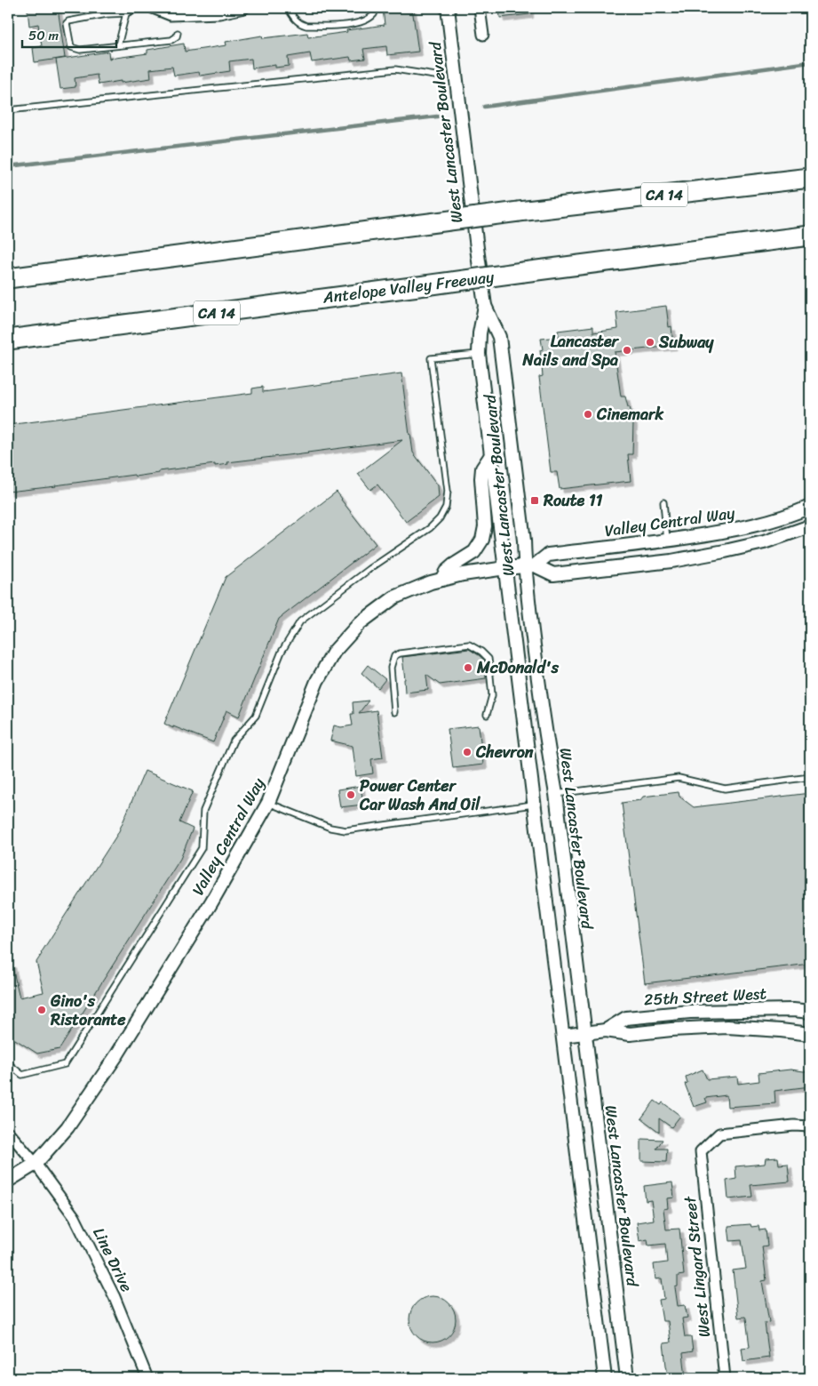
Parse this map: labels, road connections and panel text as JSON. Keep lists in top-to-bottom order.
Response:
{
  "streets": {
    "highway": ["CA 14", "Antelope Valley Freeway"],
    "street": [
      "West Lancaster Boulevard",
      "Valley Central Way",
      "25th Street West",
      "Line Drive",
      "West Lingard Street"
    ]
  },
  "crossings": [
    ["West Lancaster Boulevard", "Valley Central Way"],
    ["West Lancaster Boulevard", "25th Street West"],
    ["Valley Central Way", "Line Drive"]
  ],
  "places": {
    "other": [
      "Subway",
      "Lancaster Nails and Spa",
      "Cinemark",
      "McDonald's",
      "Chevron",
      "Power Center Car Wash And Oil",
      "Gino's Ristorante"
    ],
    "transit": ["Route 11"]
  },
  "scale_bar": "50 m"
}
